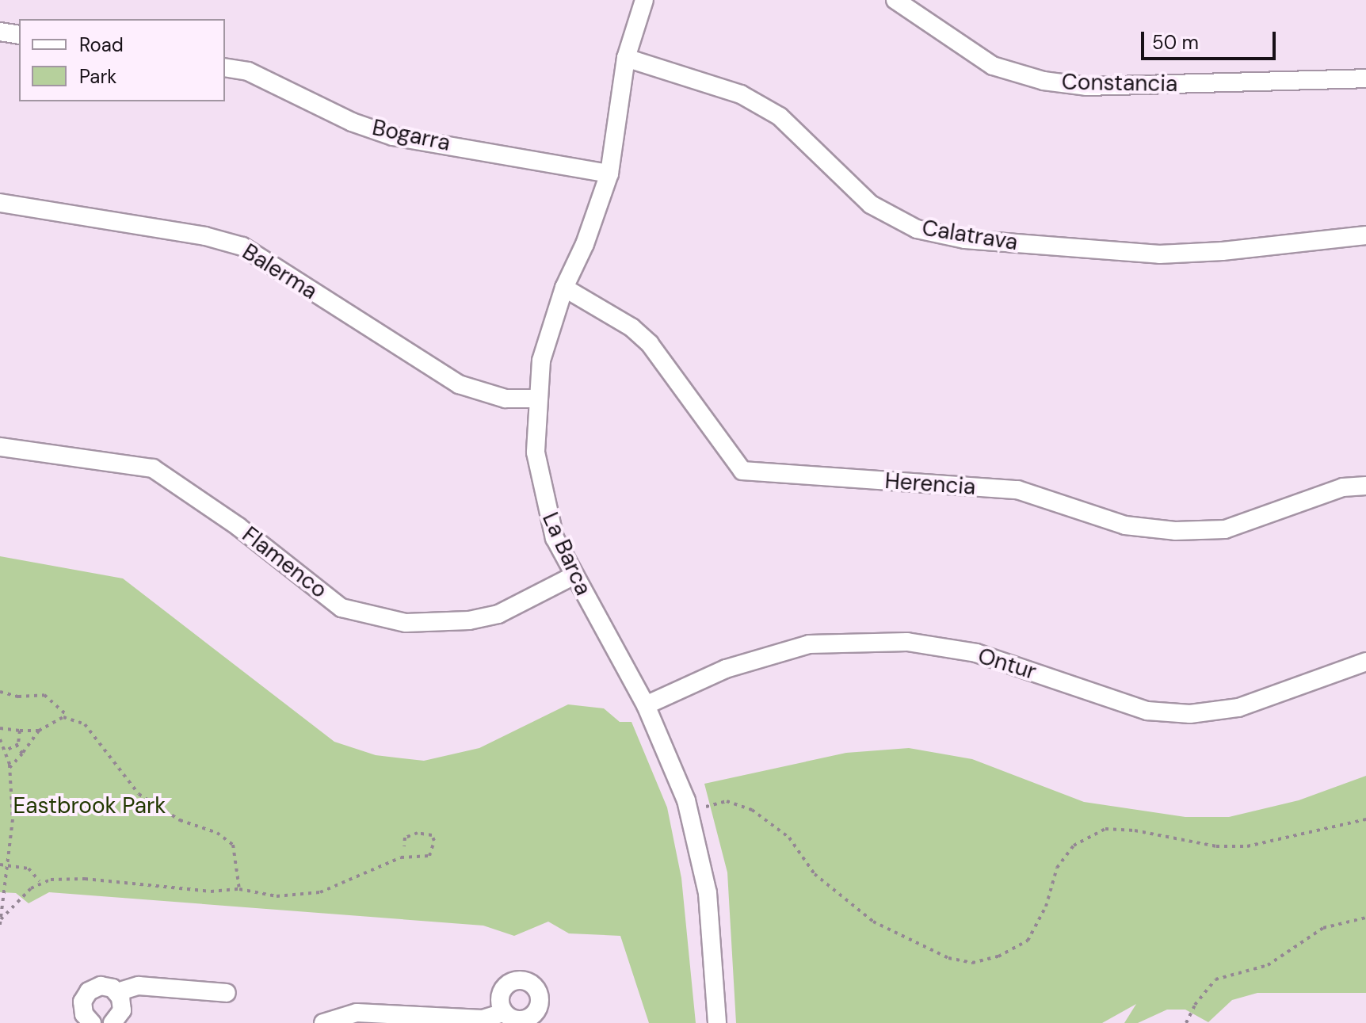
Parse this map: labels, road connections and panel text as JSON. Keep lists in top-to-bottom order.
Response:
{
  "streets": {
    "street": [
      "Constancia",
      "Bogarra",
      "Calatrava",
      "Balerma",
      "Herencia",
      "La Barca",
      "Flamenco",
      "Ontur"
    ]
  },
  "crossings": [
    ["Bogarra", "La Barca"],
    ["Calatrava", "La Barca"],
    ["Balerma", "La Barca"],
    ["Herencia", "La Barca"],
    ["La Barca", "Flamenco"],
    ["La Barca", "Ontur"]
  ],
  "parks": ["Eastbrook Park"],
  "legend": ["Road", "Park"],
  "scale_bar": "50 m"
}
